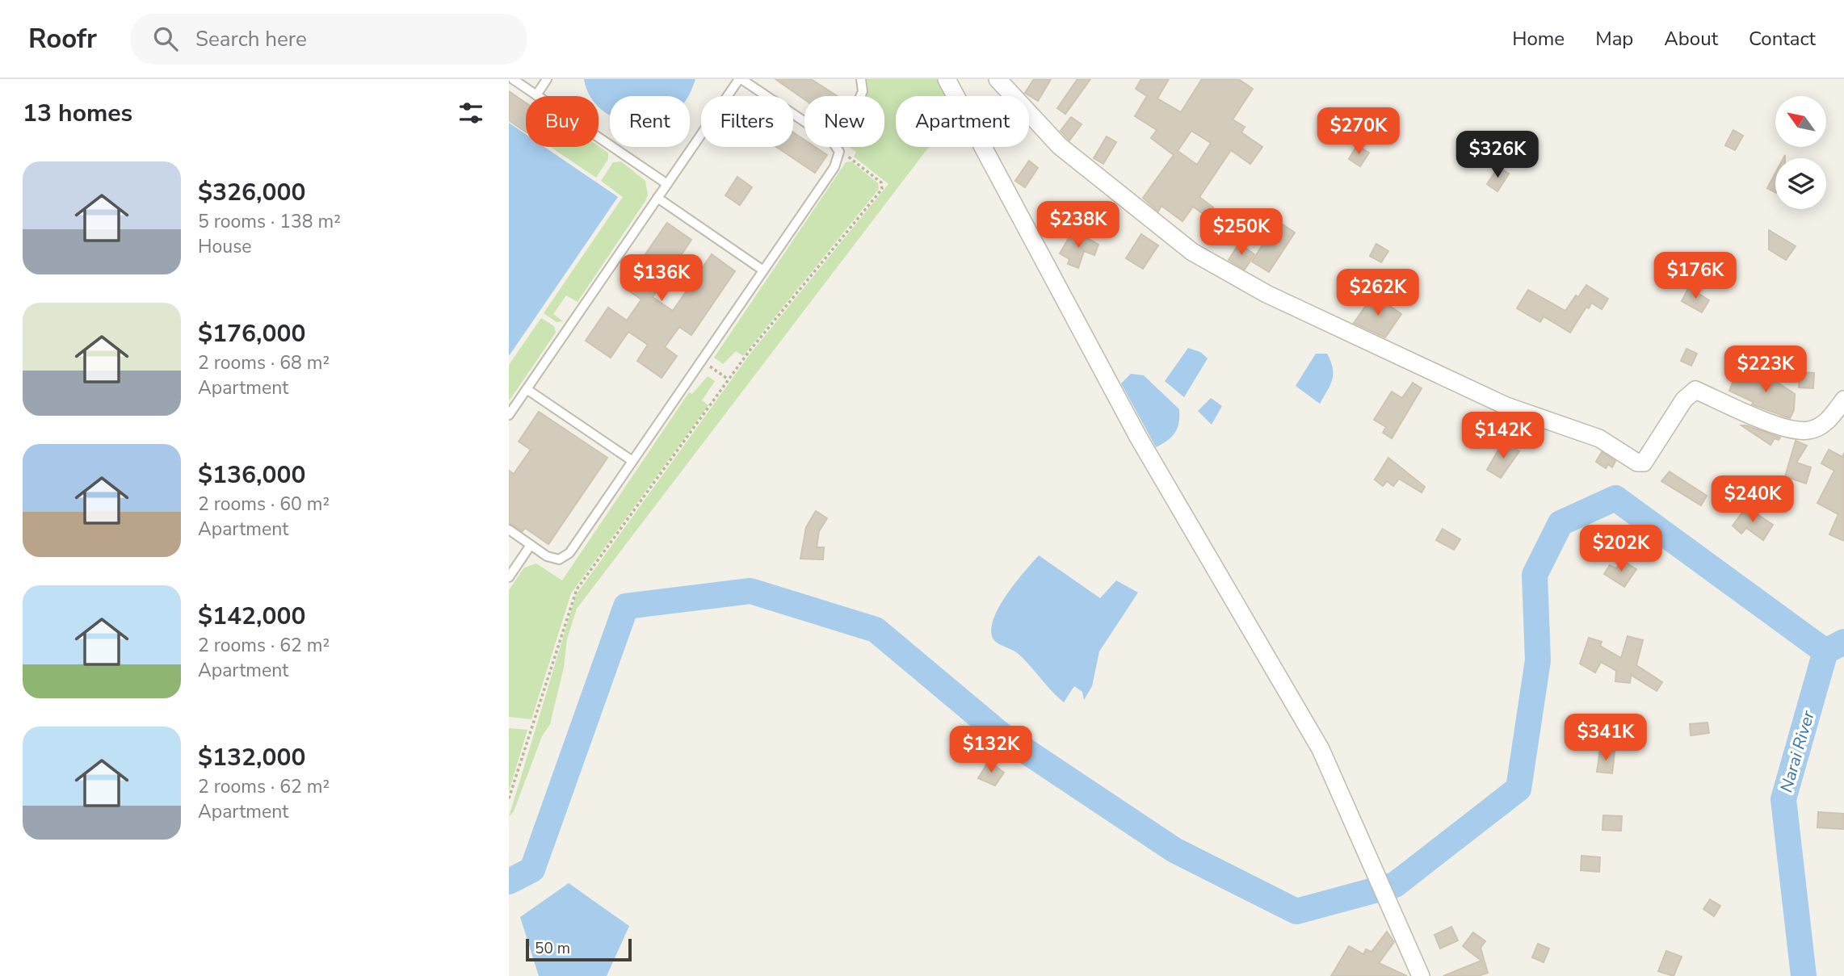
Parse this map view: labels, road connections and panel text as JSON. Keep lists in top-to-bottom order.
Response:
{
  "water": ["Narai River"],
  "scale_bar": "50 m",
  "north": "top left",
  "page": {
    "header": "Roofr",
    "search": "Search here",
    "nav": [
      "Home",
      "Map",
      "About",
      "Contact"
    ],
    "heading": "13 homes",
    "chip": [
      "Buy",
      "Rent",
      "Filters",
      "New",
      "Apartment"
    ],
    "price": [
      "$270K",
      "$326K",
      "$238K",
      "$250K",
      "$176K",
      "$136K",
      "$262K",
      "$223K",
      "$142K",
      "$240K",
      "$202K",
      "$341K",
      "$132K"
    ],
    "list": [
      {
        "name": "$326,000",
        "note": "5 rooms · 138 m² · House"
      },
      {
        "name": "$176,000",
        "note": "2 rooms · 68 m² · Apartment"
      },
      {
        "name": "$136,000",
        "note": "2 rooms · 60 m² · Apartment"
      },
      {
        "name": "$142,000",
        "note": "2 rooms · 62 m² · Apartment"
      },
      {
        "name": "$132,000",
        "note": "2 rooms · 62 m² · Apartment"
      }
    ],
    "scale": "50 m"
  }
}
